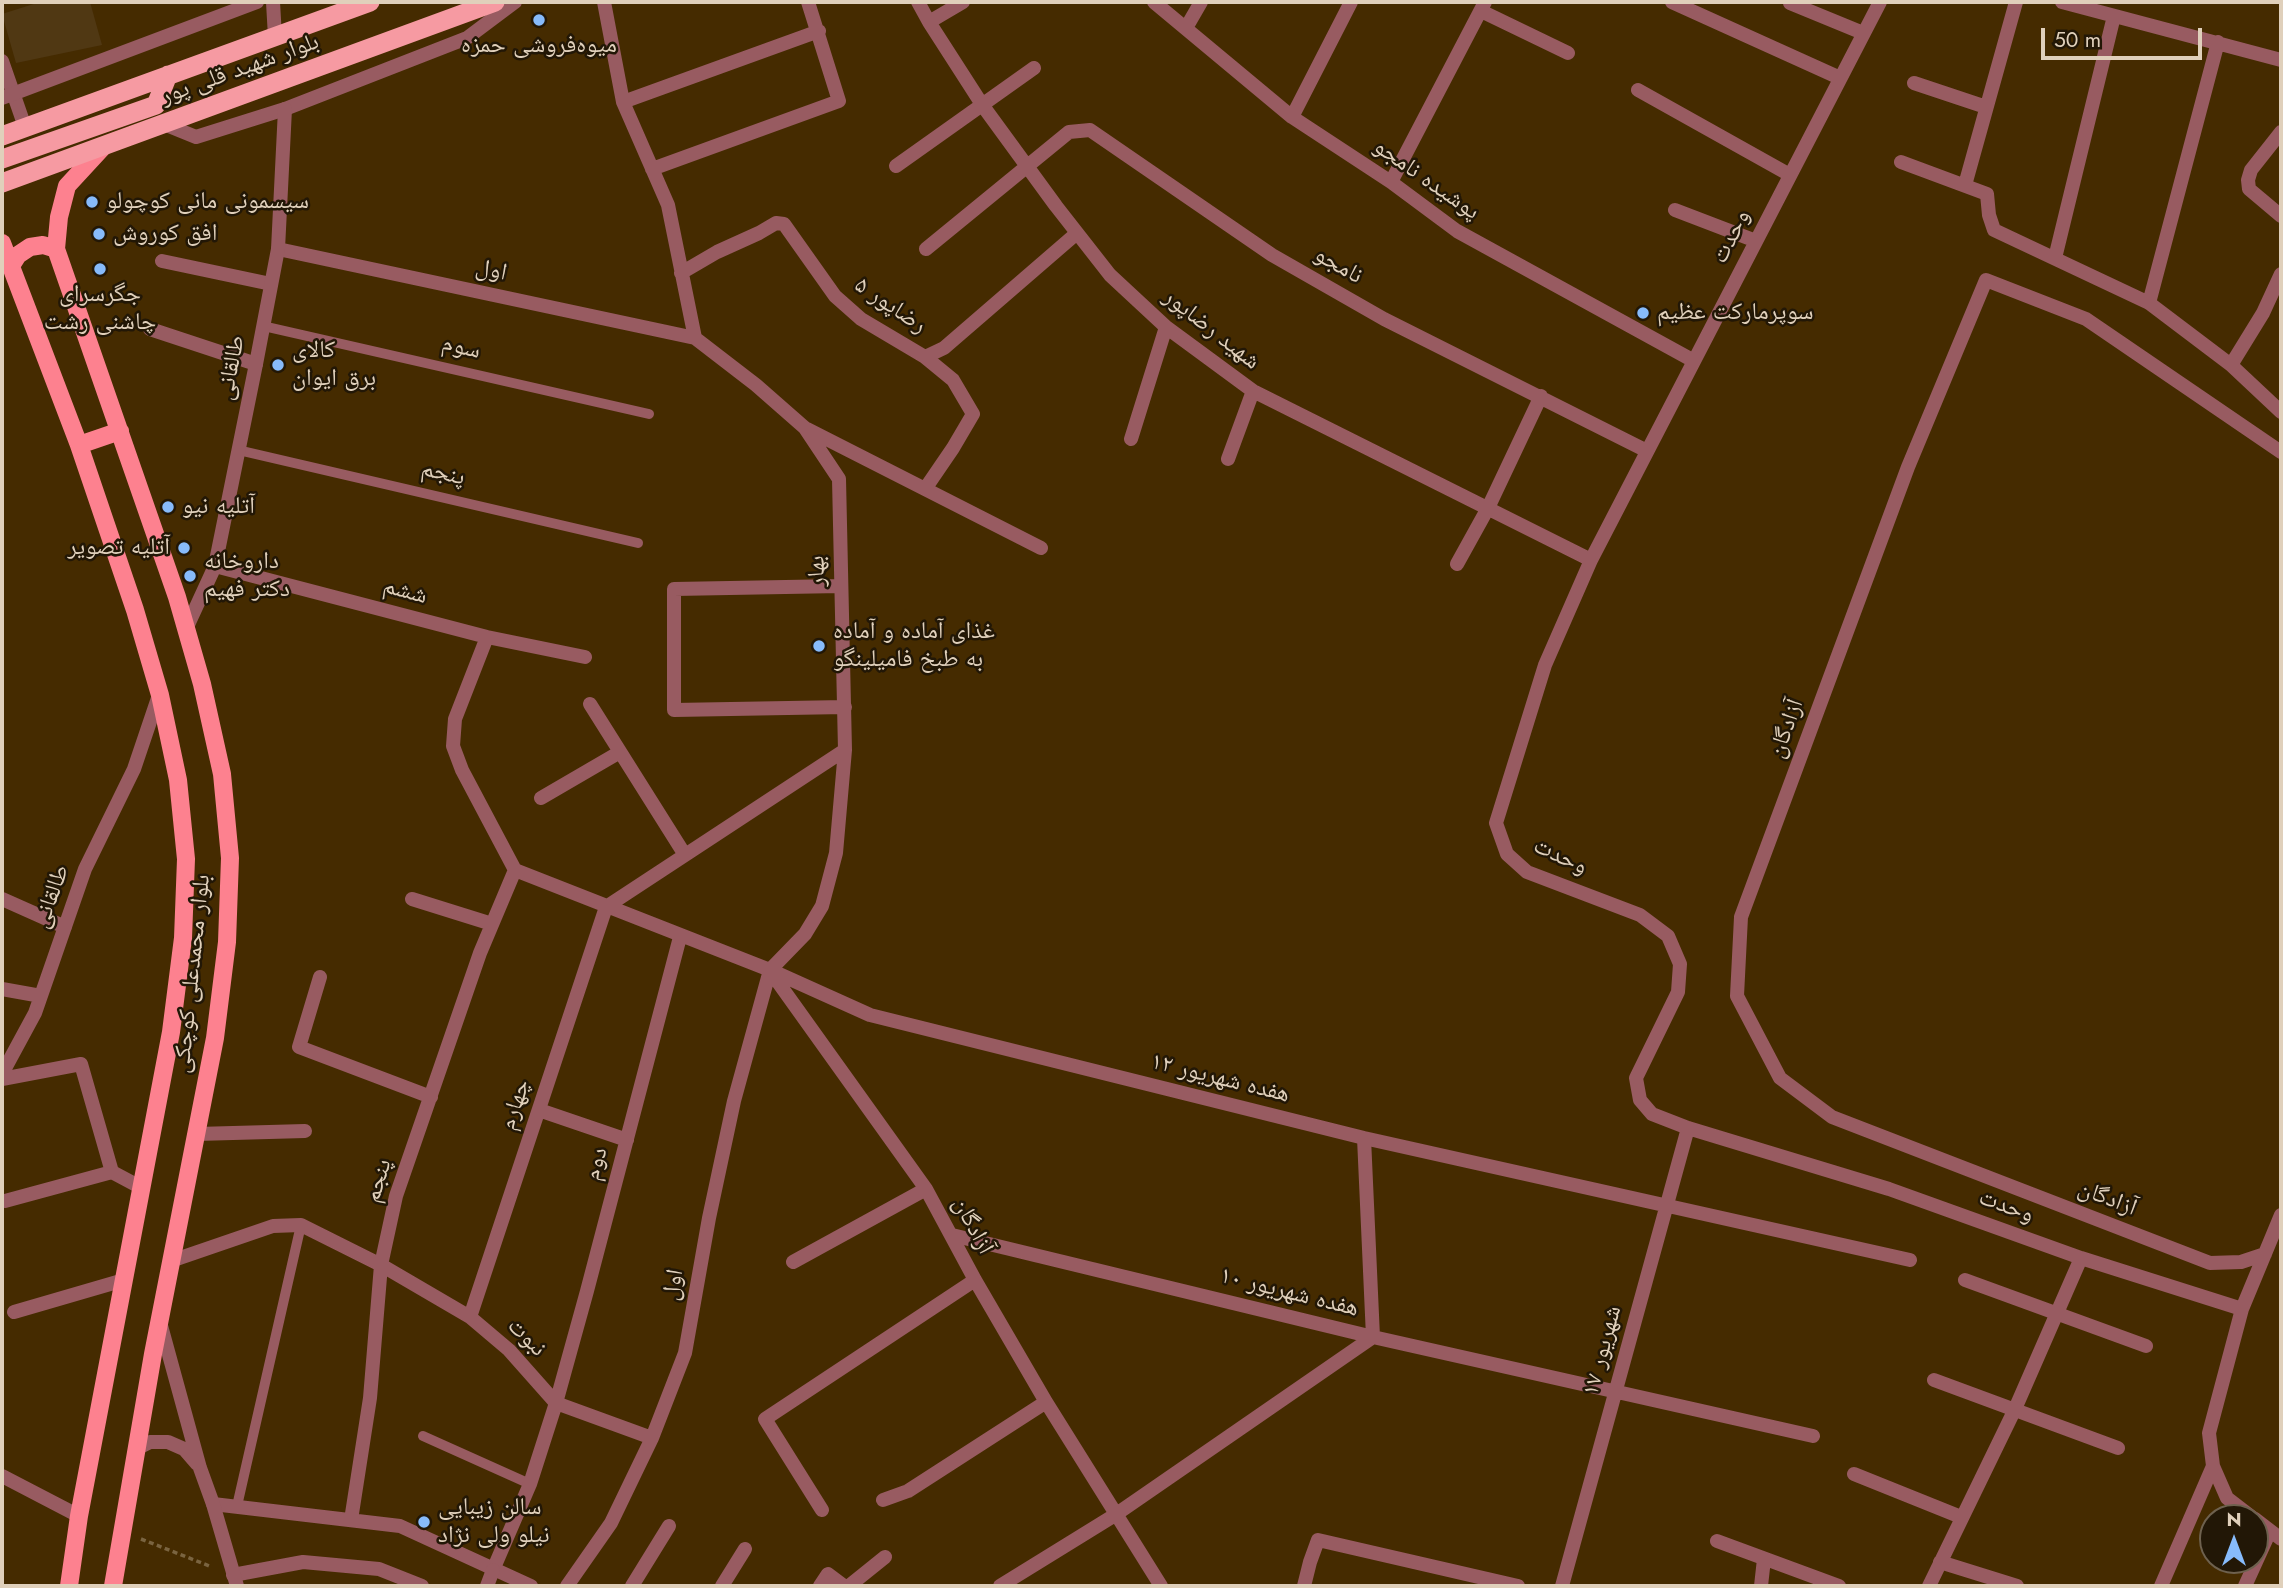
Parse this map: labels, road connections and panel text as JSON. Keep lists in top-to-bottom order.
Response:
{
  "streets": {
    "highway": ["بلوار شهید قلی پور"],
    "main road": ["بلوار محمدعلی کوچکی"],
    "street": [
      "پوشیده نامجو",
      "وحدت",
      "نامجو",
      "اول",
      "رضاپور ۵",
      "شهید رضاپور",
      "طالقانی",
      "پنجم",
      "بهار",
      "ششم",
      "آزادگان",
      "هفده شهریور ۱۲",
      "چهارم",
      "دوم",
      "هفده شهریور ۱۰",
      "نبوت",
      "۱۷ شهریور"
    ],
    "lane": ["سوم"]
  },
  "crossings": [
    ["بلوار شهید قلی پور", "بلوار محمدعلی کوچکی"],
    ["پوشیده نامجو", "وحدت"],
    ["وحدت", "نامجو"],
    ["وحدت", "شهید رضاپور"],
    ["وحدت", "۱۷ شهریور"],
    ["نامجو", "شهید رضاپور"],
    ["اول", "طالقانی"],
    ["اول", "بهار"],
    ["اول", "آزادگان"],
    ["اول", "هفده شهریور ۱۲"],
    ["رضاپور ۵", "شهید رضاپور"],
    ["سوم", "طالقانی"],
    ["طالقانی", "پنجم"],
    ["طالقانی", "ششم"],
    ["طالقانی", "بلوار محمدعلی کوچکی"],
    ["پنجم", "هفده شهریور ۱۲"],
    ["پنجم", "نبوت"],
    ["بهار", "آزادگان"],
    ["بهار", "هفده شهریور ۱۲"],
    ["آزادگان", "هفده شهریور ۱۲"],
    ["آزادگان", "هفده شهریور ۱۰"],
    ["هفده شهریور ۱۲", "چهارم"],
    ["هفده شهریور ۱۲", "دوم"],
    ["هفده شهریور ۱۲", "۱۷ شهریور"],
    ["چهارم", "نبوت"],
    ["دوم", "نبوت"],
    ["هفده شهریور ۱۰", "۱۷ شهریور"]
  ],
  "places": [
    "میوه‌فروشی حمزه",
    "سیسمونی مانی کوچولو",
    "افق کوروش",
    "جگرسرای چاشنی رشت",
    "سوپرمارکت عظیم",
    "کالای برق ایوان",
    "آتلیه نیو",
    "آتلیه تصویر",
    "داروخانه دکتر فهیم",
    "غذای آماده و آماده به طبخ فامیلینگو",
    "سالن زیبایی نیلو ولی نژاد"
  ],
  "scale_bar": "50 m",
  "north": "top"
}
